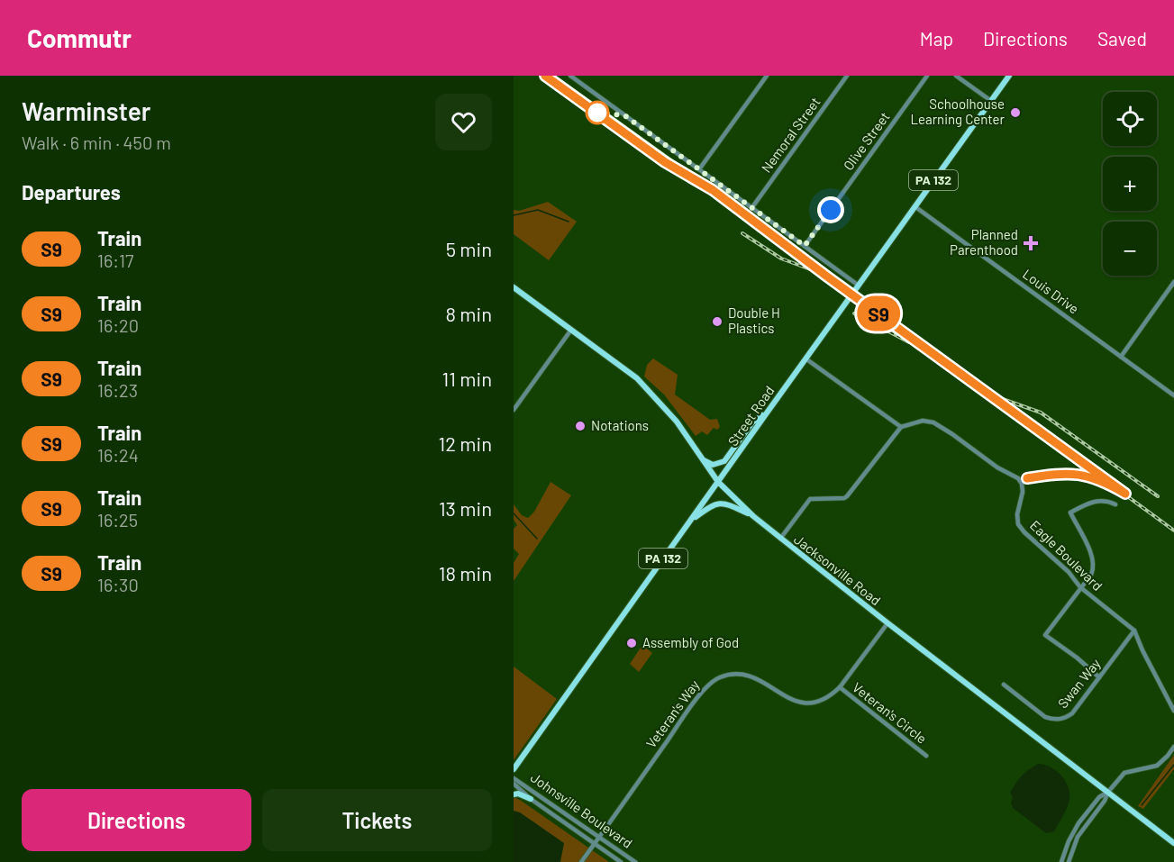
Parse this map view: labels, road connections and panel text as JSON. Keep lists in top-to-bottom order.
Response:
{
  "streets": {
    "main road": ["PA 132", "Street Road", "Jacksonville Road"],
    "street": [
      "Nemoral Street",
      "Olive Street",
      "Louis Drive",
      "Eagle Boulevard",
      "Swan Way",
      "Veteran's Circle",
      "Veteran's Way",
      "Johnsville Boulevard"
    ]
  },
  "crossings": [
    ["Louis Drive", "Street Road"],
    ["Street Road", "Jacksonville Road"],
    ["Eagle Boulevard", "Swan Way"],
    ["Jacksonville Road", "Veteran's Way"],
    ["Veteran's Circle", "Veteran's Way"],
    ["Veteran's Way", "Johnsville Boulevard"]
  ],
  "places": {
    "other": [
      "Schoolhouse Learning Center",
      "Double H Plastics",
      "Notations",
      "Assembly of God"
    ],
    "health": ["Planned Parenthood"]
  },
  "page": {
    "header": "Commutr",
    "nav": ["Map", "Directions", "Saved"],
    "heading": [
      ["Warminster", "Walk · 6 min · 450 m"],
      "Departures"
    ],
    "on_map": "S9",
    "map_buttons": ["+", "−"],
    "list": [
      {
        "mark": "S9",
        "name": "Train",
        "note": "16:17",
        "value": "5 min"
      },
      {
        "mark": "S9",
        "name": "Train",
        "note": "16:20",
        "value": "8 min"
      },
      {
        "mark": "S9",
        "name": "Train",
        "note": "16:23",
        "value": "11 min"
      },
      {
        "mark": "S9",
        "name": "Train",
        "note": "16:24",
        "value": "12 min"
      },
      {
        "mark": "S9",
        "name": "Train",
        "note": "16:25",
        "value": "13 min"
      },
      {
        "mark": "S9",
        "name": "Train",
        "note": "16:30",
        "value": "18 min"
      }
    ],
    "buttons": ["Directions", "Tickets"]
  }
}
